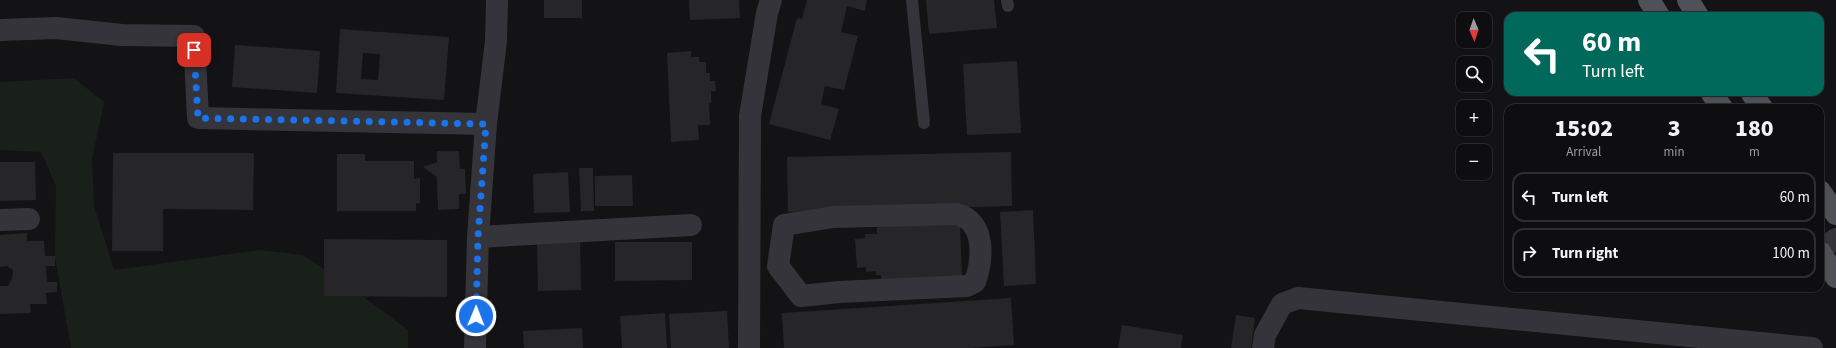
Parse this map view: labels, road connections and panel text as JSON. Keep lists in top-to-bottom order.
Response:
{
  "north": "bottom",
  "page": {
    "map_buttons": ["+", "−"],
    "turn": ["60 m", "Turn left"],
    "eta": [
      "15:02",
      "Arrival",
      "3",
      "min",
      "180",
      "m"
    ],
    "list": [
      {
        "name": "Turn left",
        "value": "60 m"
      },
      {
        "name": "Turn right",
        "value": "100 m"
      }
    ]
  }
}
